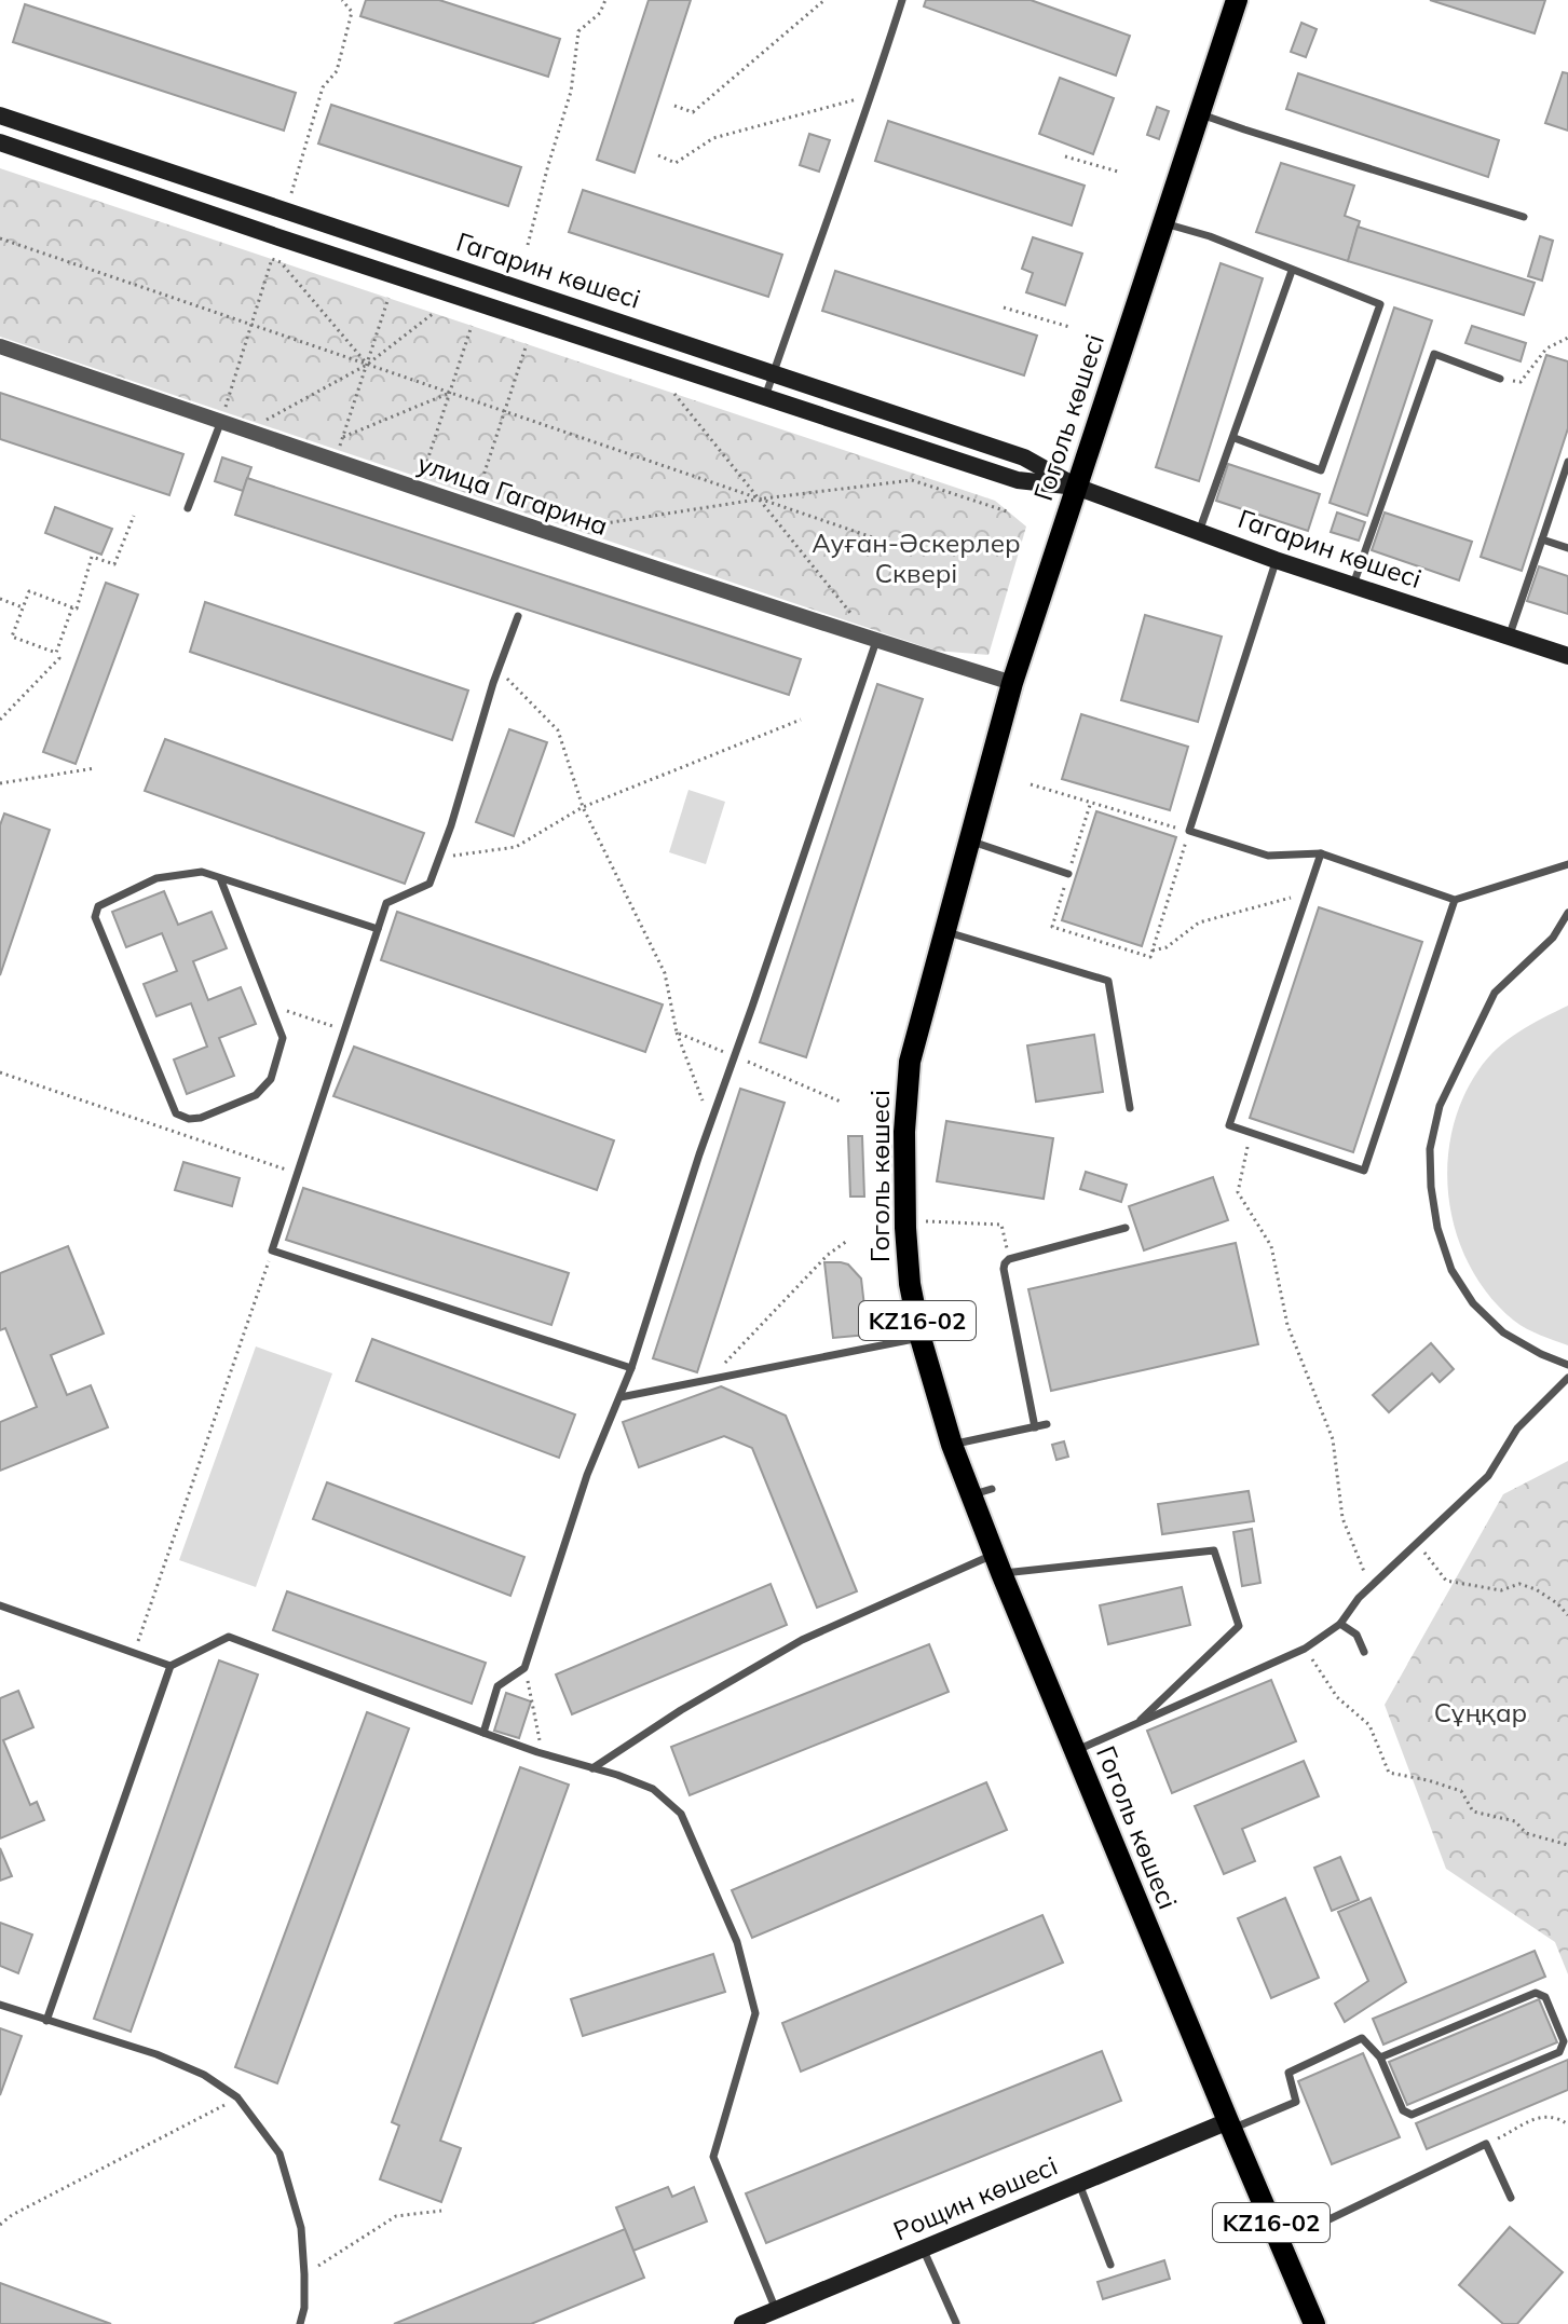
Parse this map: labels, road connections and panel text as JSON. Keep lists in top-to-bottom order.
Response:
{
  "streets": {
    "main road": ["Гоголь көшесі", "KZ16-02"],
    "street": ["Гагарин көшесі", "улица Гагарина", "Рощин көшесі"]
  },
  "crossings": [
    ["Гагарин көшесі", "Гоголь көшесі"],
    ["Гоголь көшесі", "улица Гагарина"],
    ["Гоголь көшесі", "Рощин көшесі"]
  ],
  "parks": ["Ауған-Әскерлер Сквері", "Сұңқар"]
}
